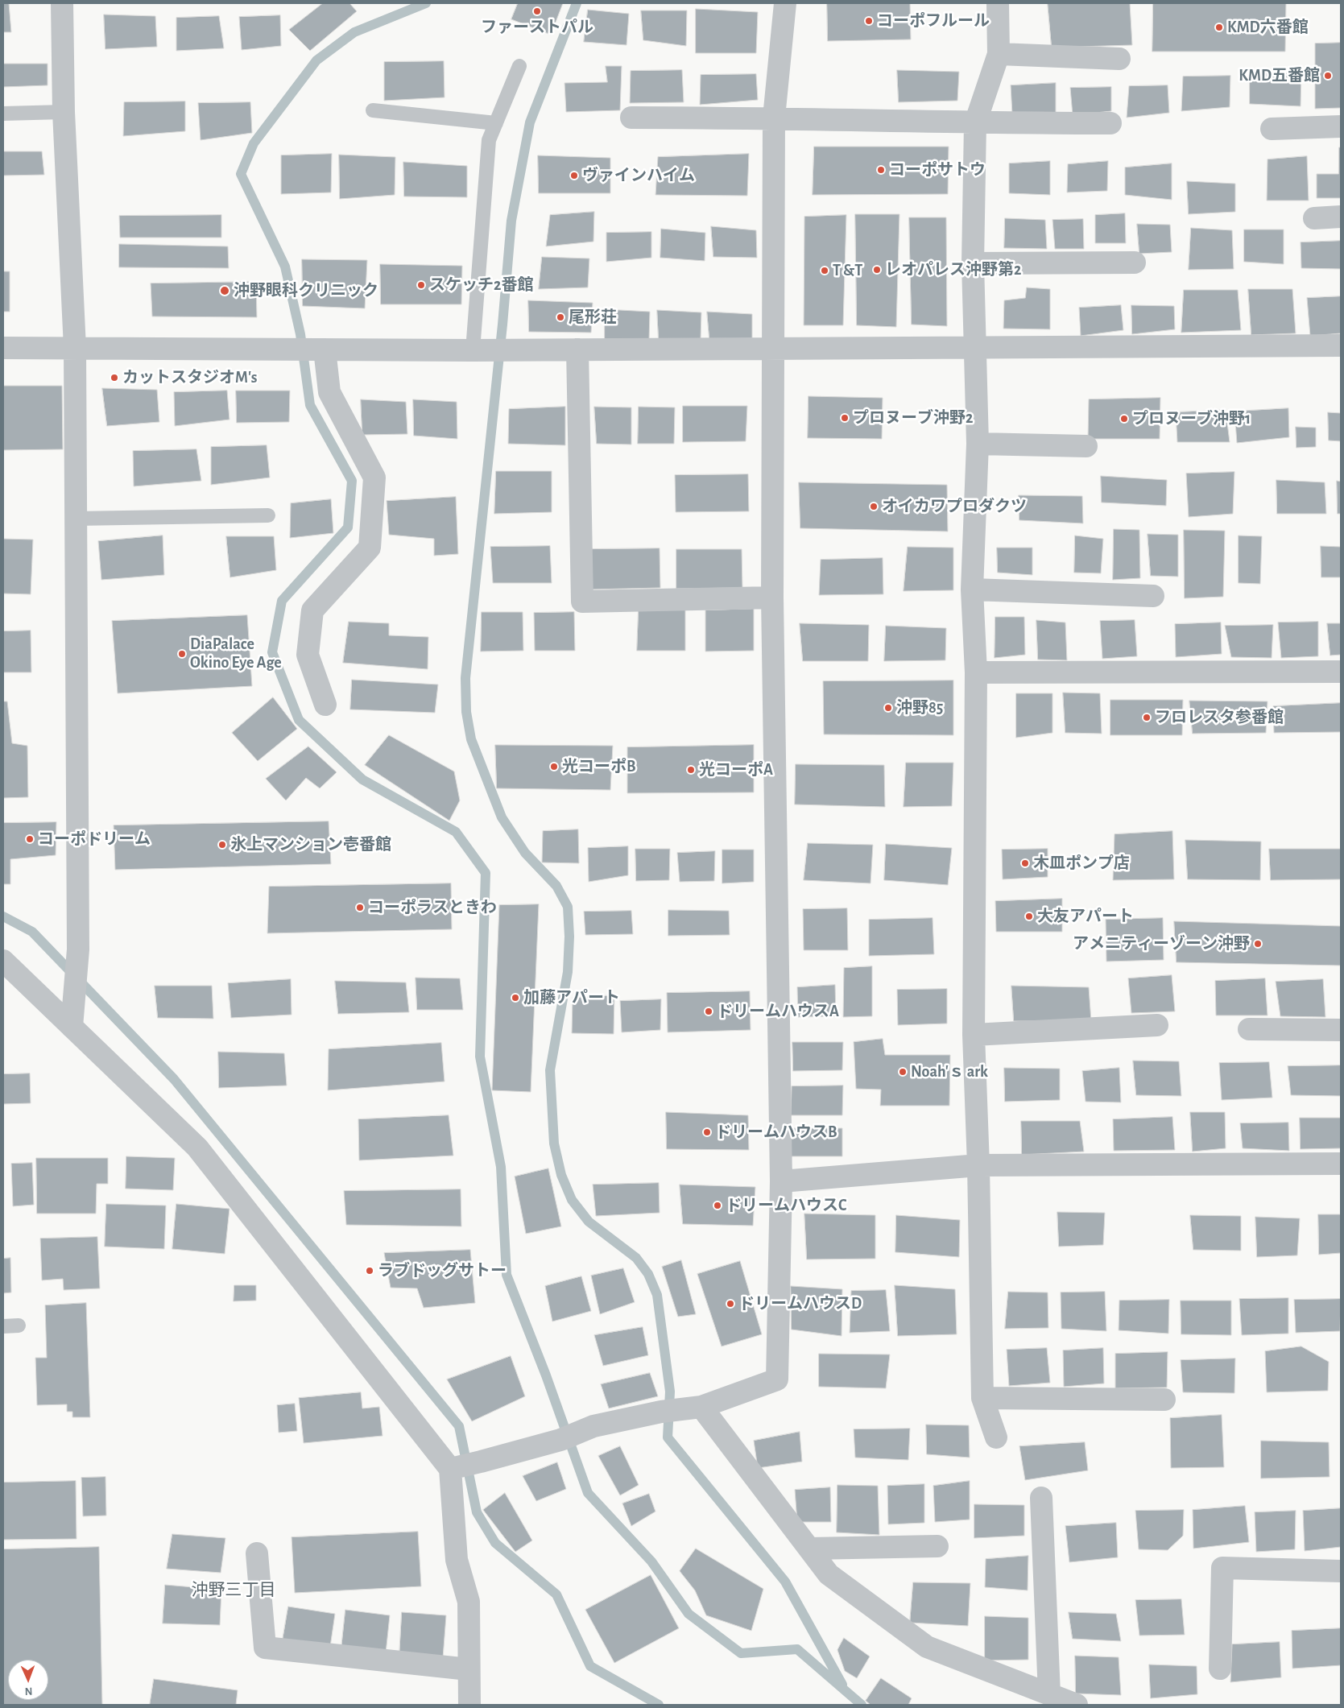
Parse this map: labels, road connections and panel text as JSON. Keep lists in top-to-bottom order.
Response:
{
  "districts": ["沖野三丁目"],
  "places": [
    "ファーストパル",
    "コーポフルール",
    "KMD六番館",
    "KMD五番館",
    "コーポサトウ",
    "ヴァインハイム",
    "レオパレス沖野第2",
    "T &T",
    "スケッチ2番館",
    "沖野眼科クリニック",
    "尾形荘",
    "カットスタジオM's",
    "プロヌーブ沖野2",
    "プロヌーブ沖野1",
    "オイカワプロダクツ",
    "DiaPalace Okino Eye Age",
    "沖野85",
    "フロレスタ参番館",
    "光コーポB",
    "光コーポA",
    "コーポドリーム",
    "氷上マンション壱番館",
    "木皿ポンプ店",
    "コーポラスときわ",
    "大友アパート",
    "アメニティーゾーン沖野",
    "加藤アパート",
    "ドリームハウスA",
    "Noah′ｓ ark",
    "ドリームハウスB",
    "ドリームハウスC",
    "ラブドッグサトー",
    "ドリームハウスD"
  ],
  "north": "bottom"
}
